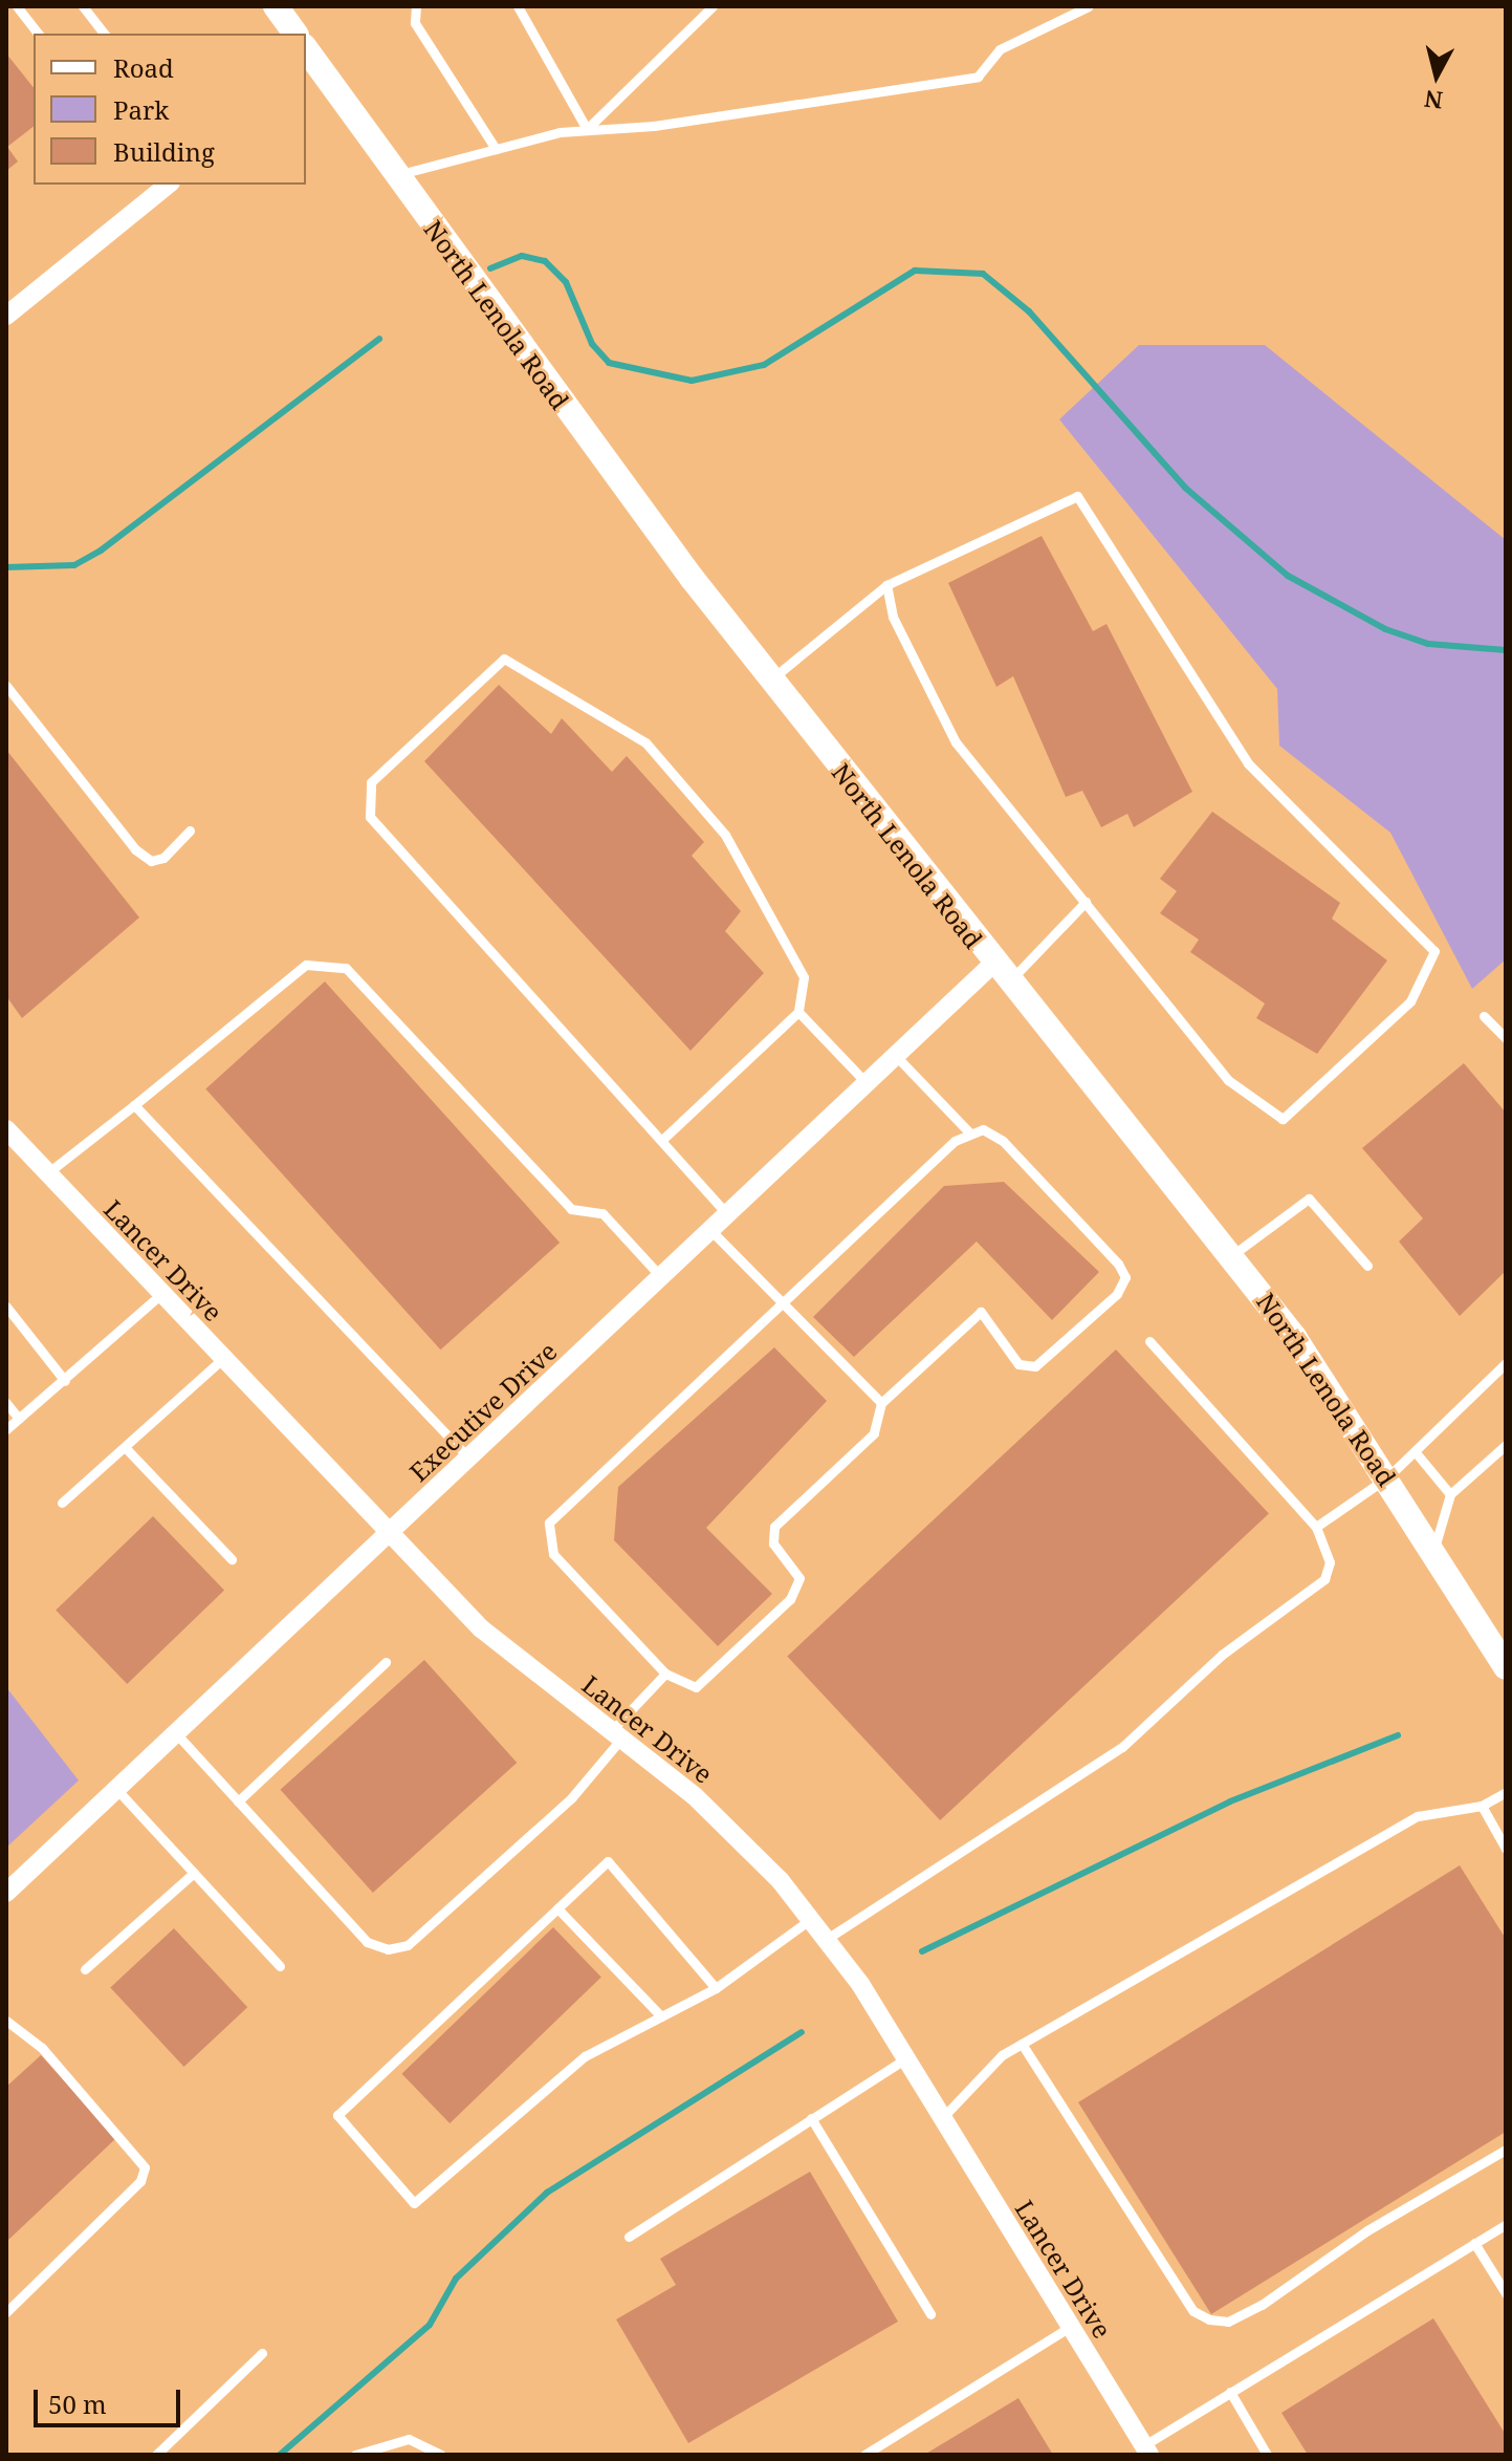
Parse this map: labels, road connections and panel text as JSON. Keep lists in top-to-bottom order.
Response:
{
  "streets": {
    "main road": ["North Lenola Road"],
    "street": ["Lancer Drive", "Executive Drive"]
  },
  "crossings": [
    ["North Lenola Road", "Executive Drive"],
    ["Lancer Drive", "Executive Drive"]
  ],
  "legend": ["Road", "Park", "Building"],
  "scale_bar": "50 m",
  "north": "bottom"
}
